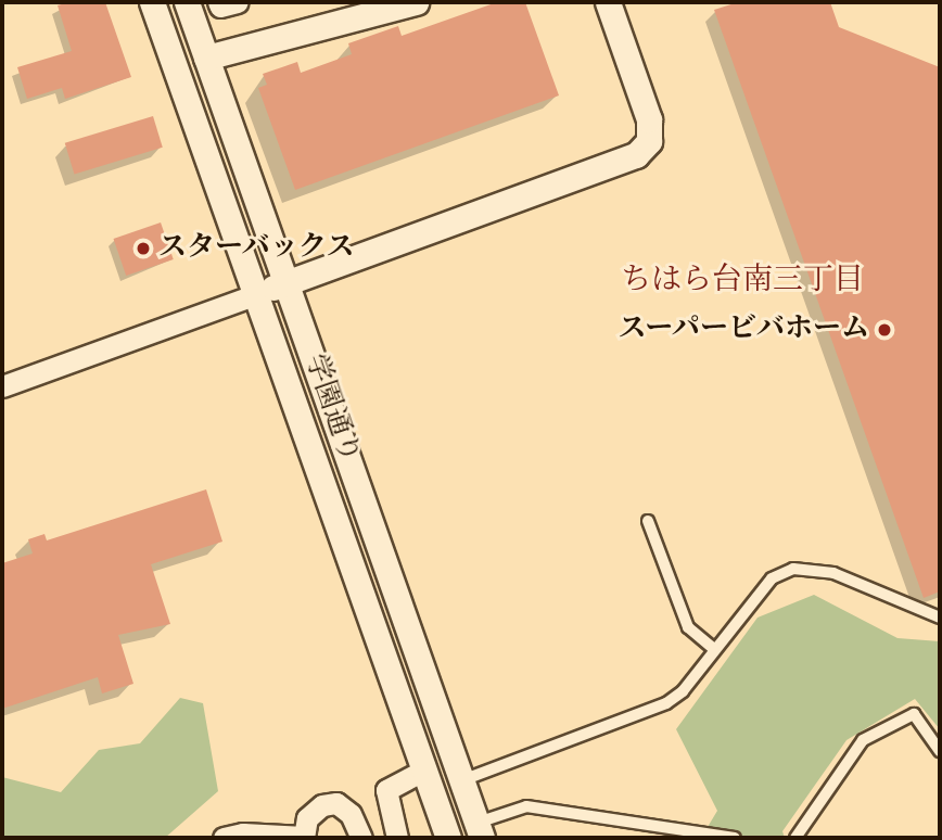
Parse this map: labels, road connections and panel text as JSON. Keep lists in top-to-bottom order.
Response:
{
  "streets": {
    "street": ["学園通り"]
  },
  "districts": ["ちはら台南三丁目"],
  "places": ["スターバックス", "スーパービバホーム"]
}
